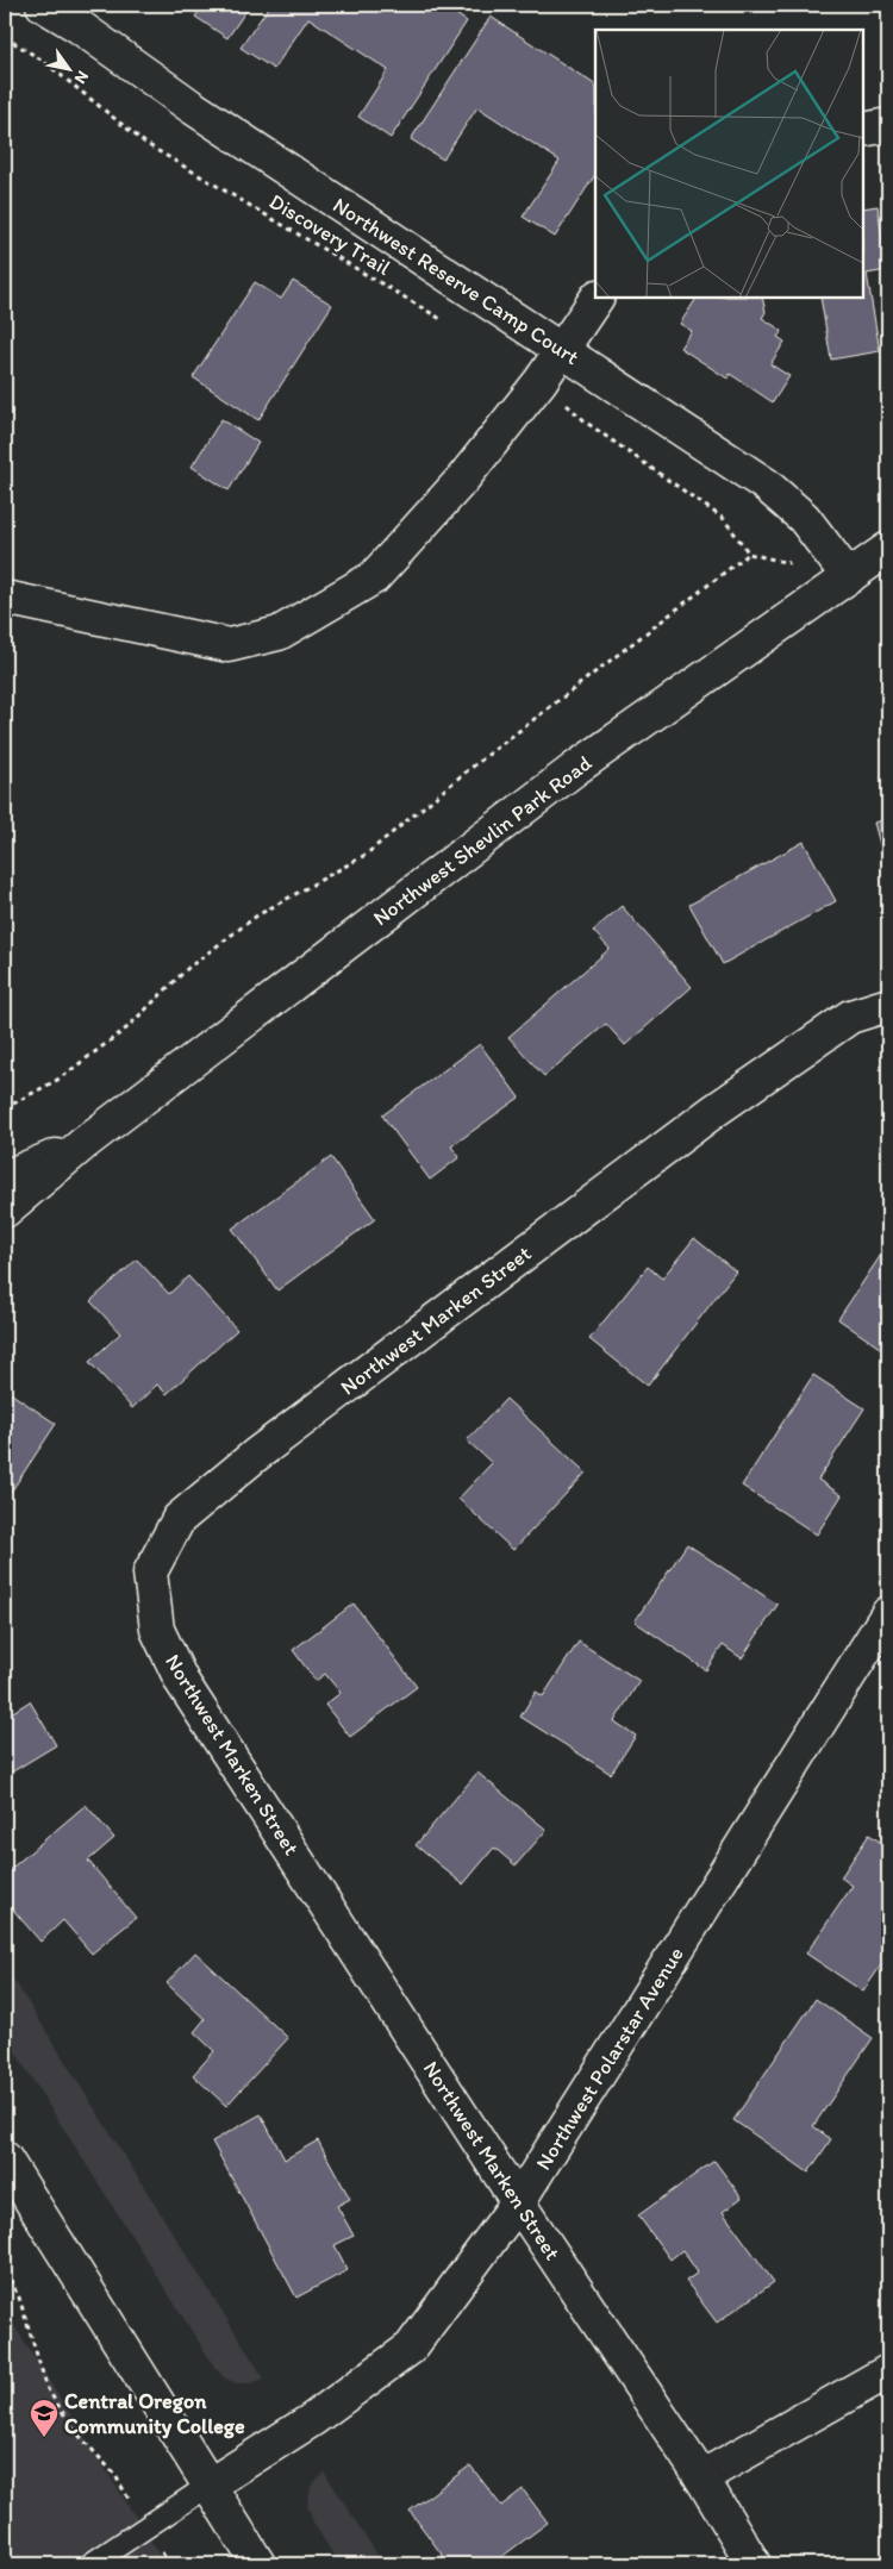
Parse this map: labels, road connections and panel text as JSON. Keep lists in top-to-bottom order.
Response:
{
  "streets": {
    "street": [
      "Northwest Reserve Camp Court",
      "Northwest Shevlin Park Road",
      "Northwest Marken Street",
      "Northwest Polarstar Avenue"
    ],
    "path": ["Discovery Trail"]
  },
  "crossings": [
    ["Northwest Reserve Camp Court", "Northwest Shevlin Park Road"],
    ["Northwest Marken Street", "Northwest Polarstar Avenue"]
  ],
  "places": {
    "school or university": ["Central Oregon Community College"]
  },
  "north": "bottom right"
}
